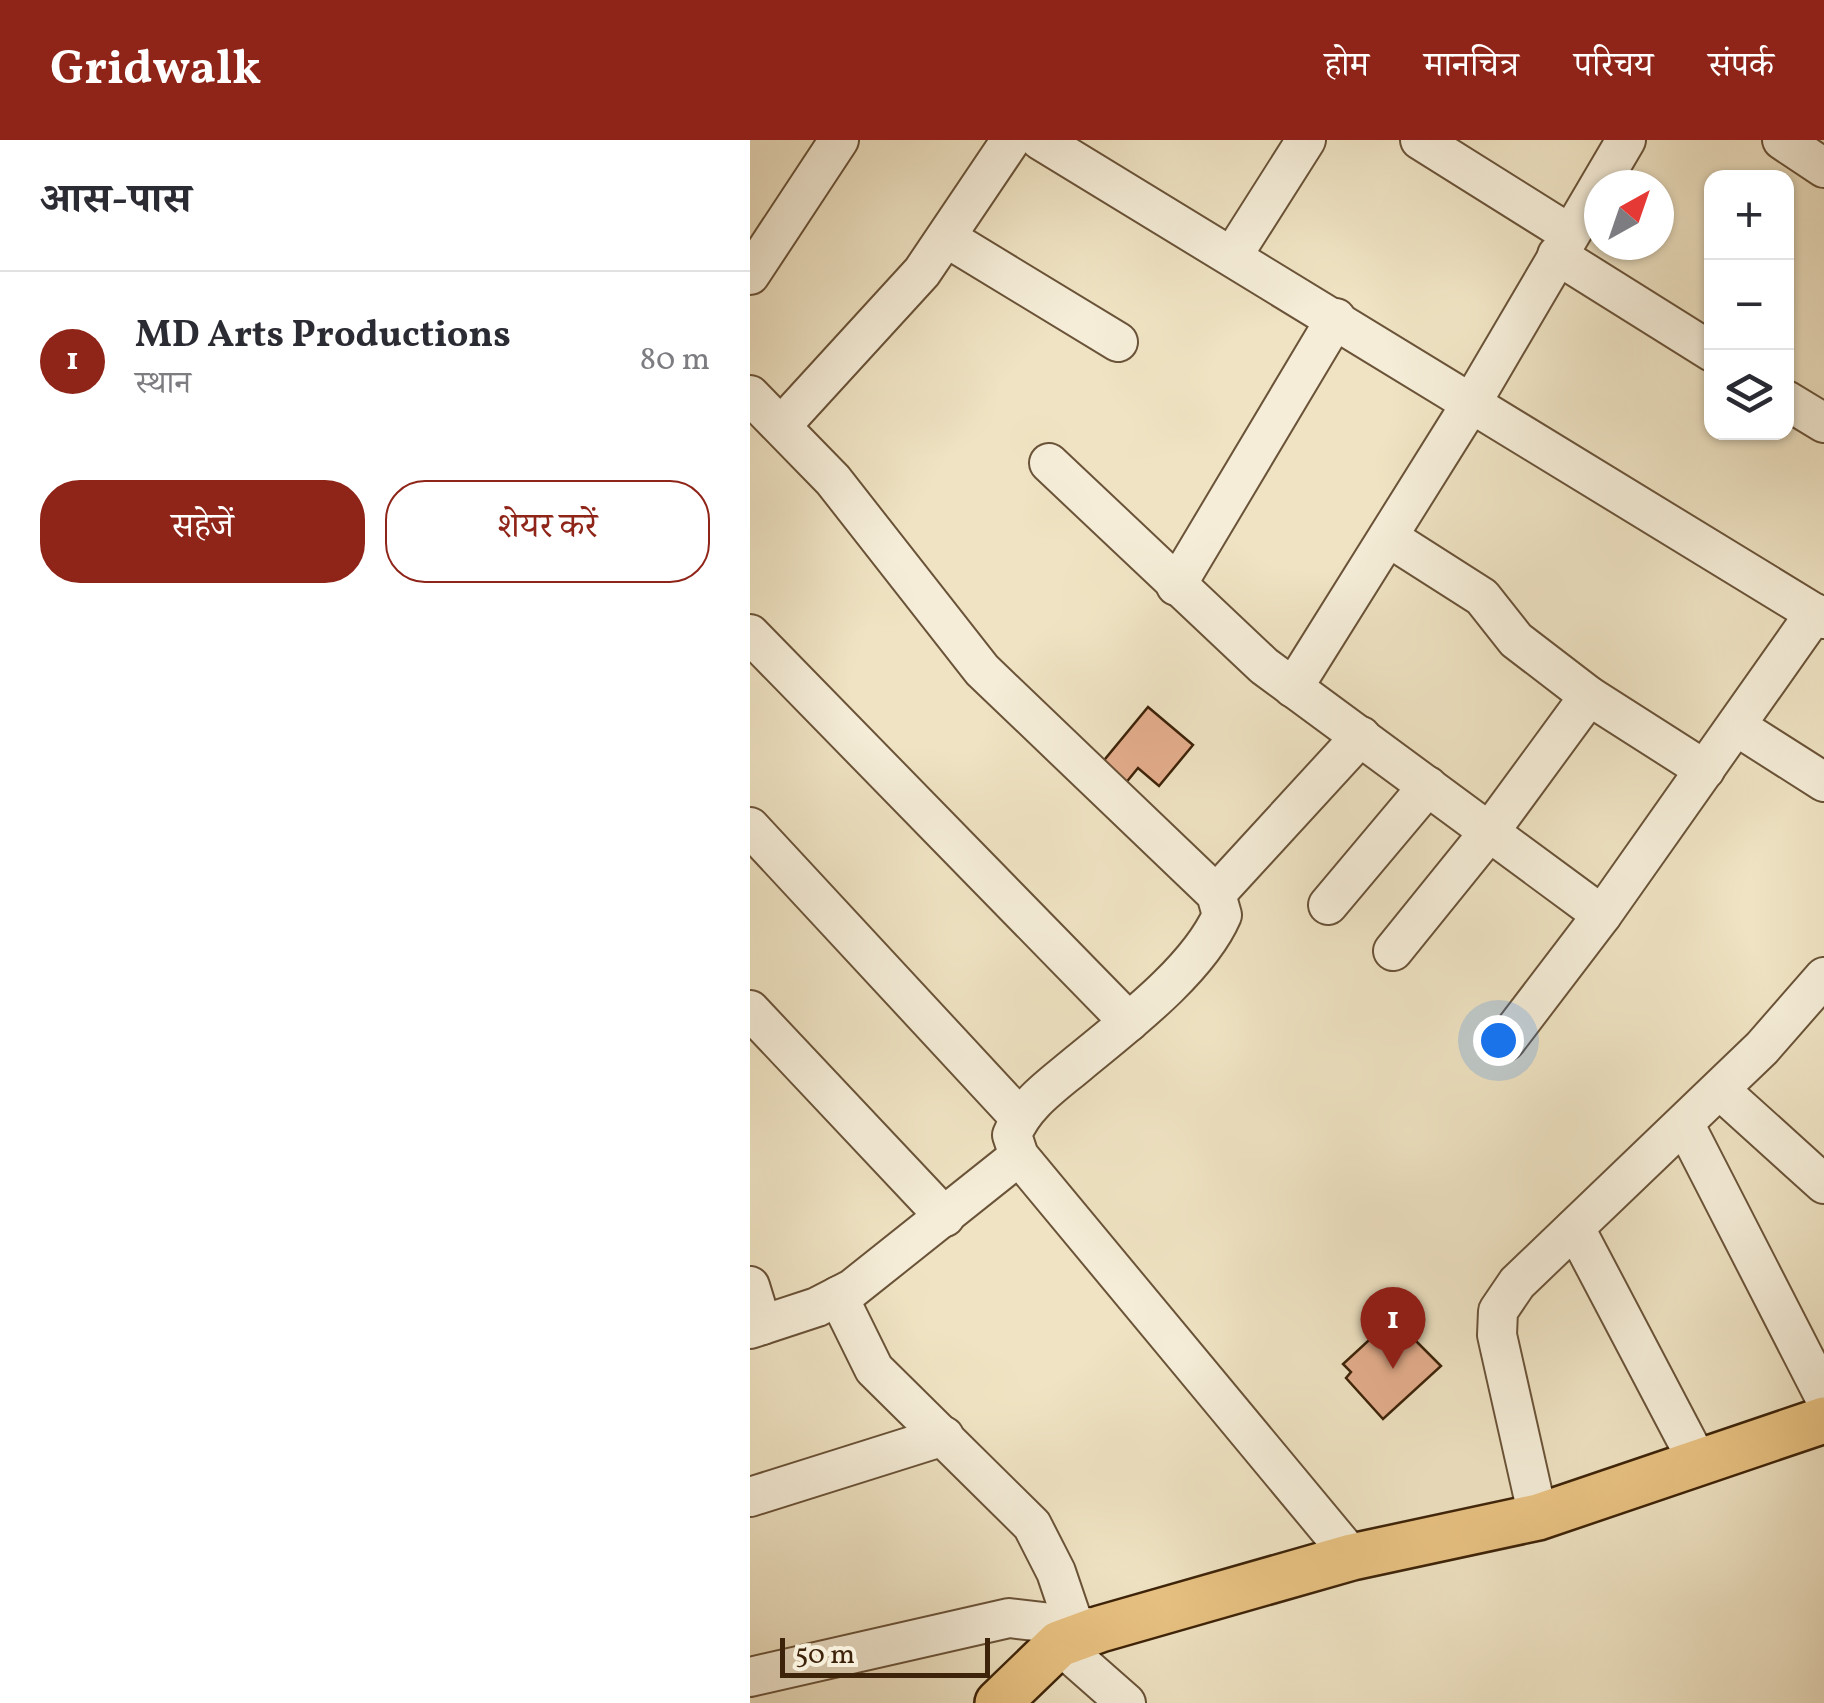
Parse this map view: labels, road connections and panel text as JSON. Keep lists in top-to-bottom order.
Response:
{
  "scale_bar": "50 m",
  "north": "top right",
  "page": {
    "header": "Gridwalk",
    "nav": [
      "होम",
      "मानचित्र",
      "परिचय",
      "संपर्क"
    ],
    "heading": "आस-पास",
    "map_buttons": ["+", "−"],
    "list": [
      {
        "mark": "1",
        "name": "MD Arts Productions",
        "note": "स्थान",
        "value": "80 m"
      }
    ],
    "buttons": ["सहेजें", "शेयर करें"],
    "pins": "1",
    "scale": "50 m"
  }
}
